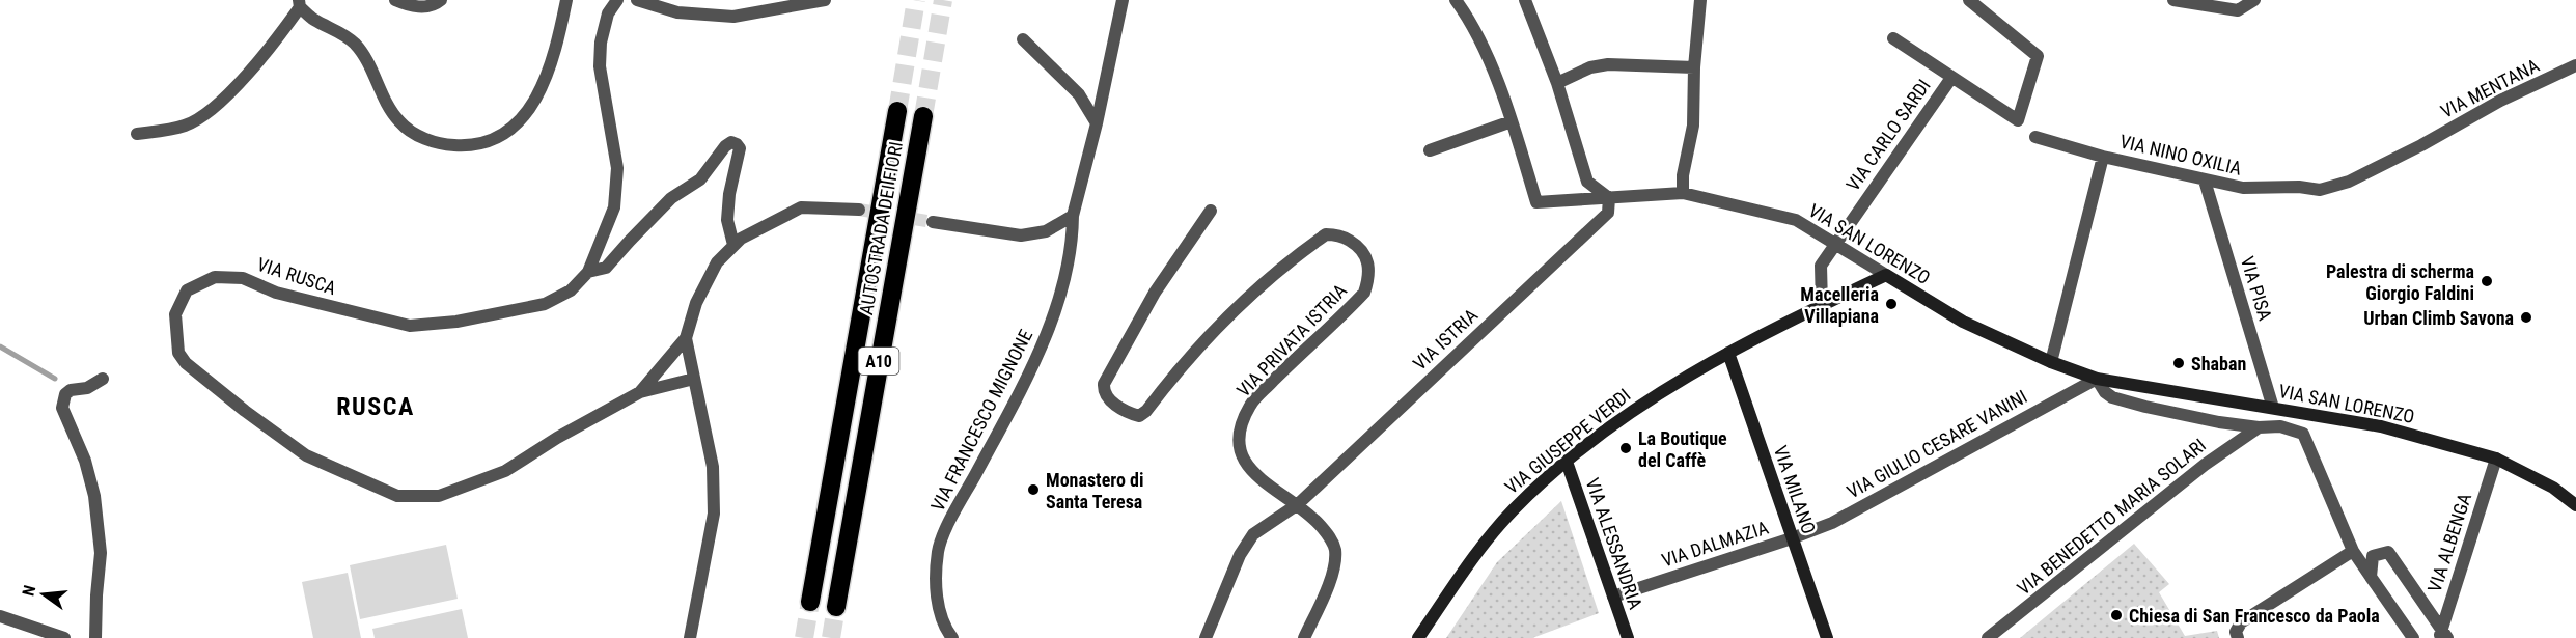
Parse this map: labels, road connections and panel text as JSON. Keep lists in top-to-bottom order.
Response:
{
  "streets": {
    "highway": ["AUTOSTRADA DEI FIORI", "A10"],
    "street": [
      "VIA MENTANA",
      "VIA CARLO SARDI",
      "VIA NINO OXILIA",
      "VIA SAN LORENZO",
      "VIA RUSCA",
      "VIA PISA",
      "VIA ISTRIA",
      "VIA PRIVATA ISTRIA",
      "VIA FRANCESCO MIGNONE",
      "VIA GIUSEPPE VERDI",
      "VIA GIULIO CESARE VANINI",
      "VIA MILANO",
      "VIA BENEDETTO MARIA SOLARI",
      "VIA ALBENGA",
      "VIA ALESSANDRIA",
      "VIA DALMAZIA"
    ]
  },
  "crossings": [
    ["VIA MENTANA", "VIA NINO OXILIA"],
    ["VIA CARLO SARDI", "VIA SAN LORENZO"],
    ["VIA CARLO SARDI", "VIA GIUSEPPE VERDI"],
    ["VIA NINO OXILIA", "VIA PISA"],
    ["VIA SAN LORENZO", "VIA PISA"],
    ["VIA SAN LORENZO", "VIA ISTRIA"],
    ["VIA SAN LORENZO", "VIA GIUSEPPE VERDI"],
    ["VIA SAN LORENZO", "VIA GIULIO CESARE VANINI"],
    ["VIA SAN LORENZO", "VIA BENEDETTO MARIA SOLARI"],
    ["VIA SAN LORENZO", "VIA ALBENGA"],
    ["VIA ISTRIA", "VIA PRIVATA ISTRIA"],
    ["VIA GIUSEPPE VERDI", "VIA MILANO"],
    ["VIA GIUSEPPE VERDI", "VIA ALESSANDRIA"],
    ["VIA GIULIO CESARE VANINI", "VIA MILANO"],
    ["VIA GIULIO CESARE VANINI", "VIA DALMAZIA"],
    ["VIA MILANO", "VIA DALMAZIA"],
    ["VIA ALESSANDRIA", "VIA DALMAZIA"]
  ],
  "districts": ["RUSCA"],
  "places": [
    "Palestra di scherma Giorgio Faldini",
    "Macelleria Villapiana",
    "Urban Climb Savona",
    "Shaban",
    "La Boutique del Caffè",
    "Monastero di Santa Teresa",
    "Chiesa di San Francesco da Paola"
  ],
  "north": "left"
}
